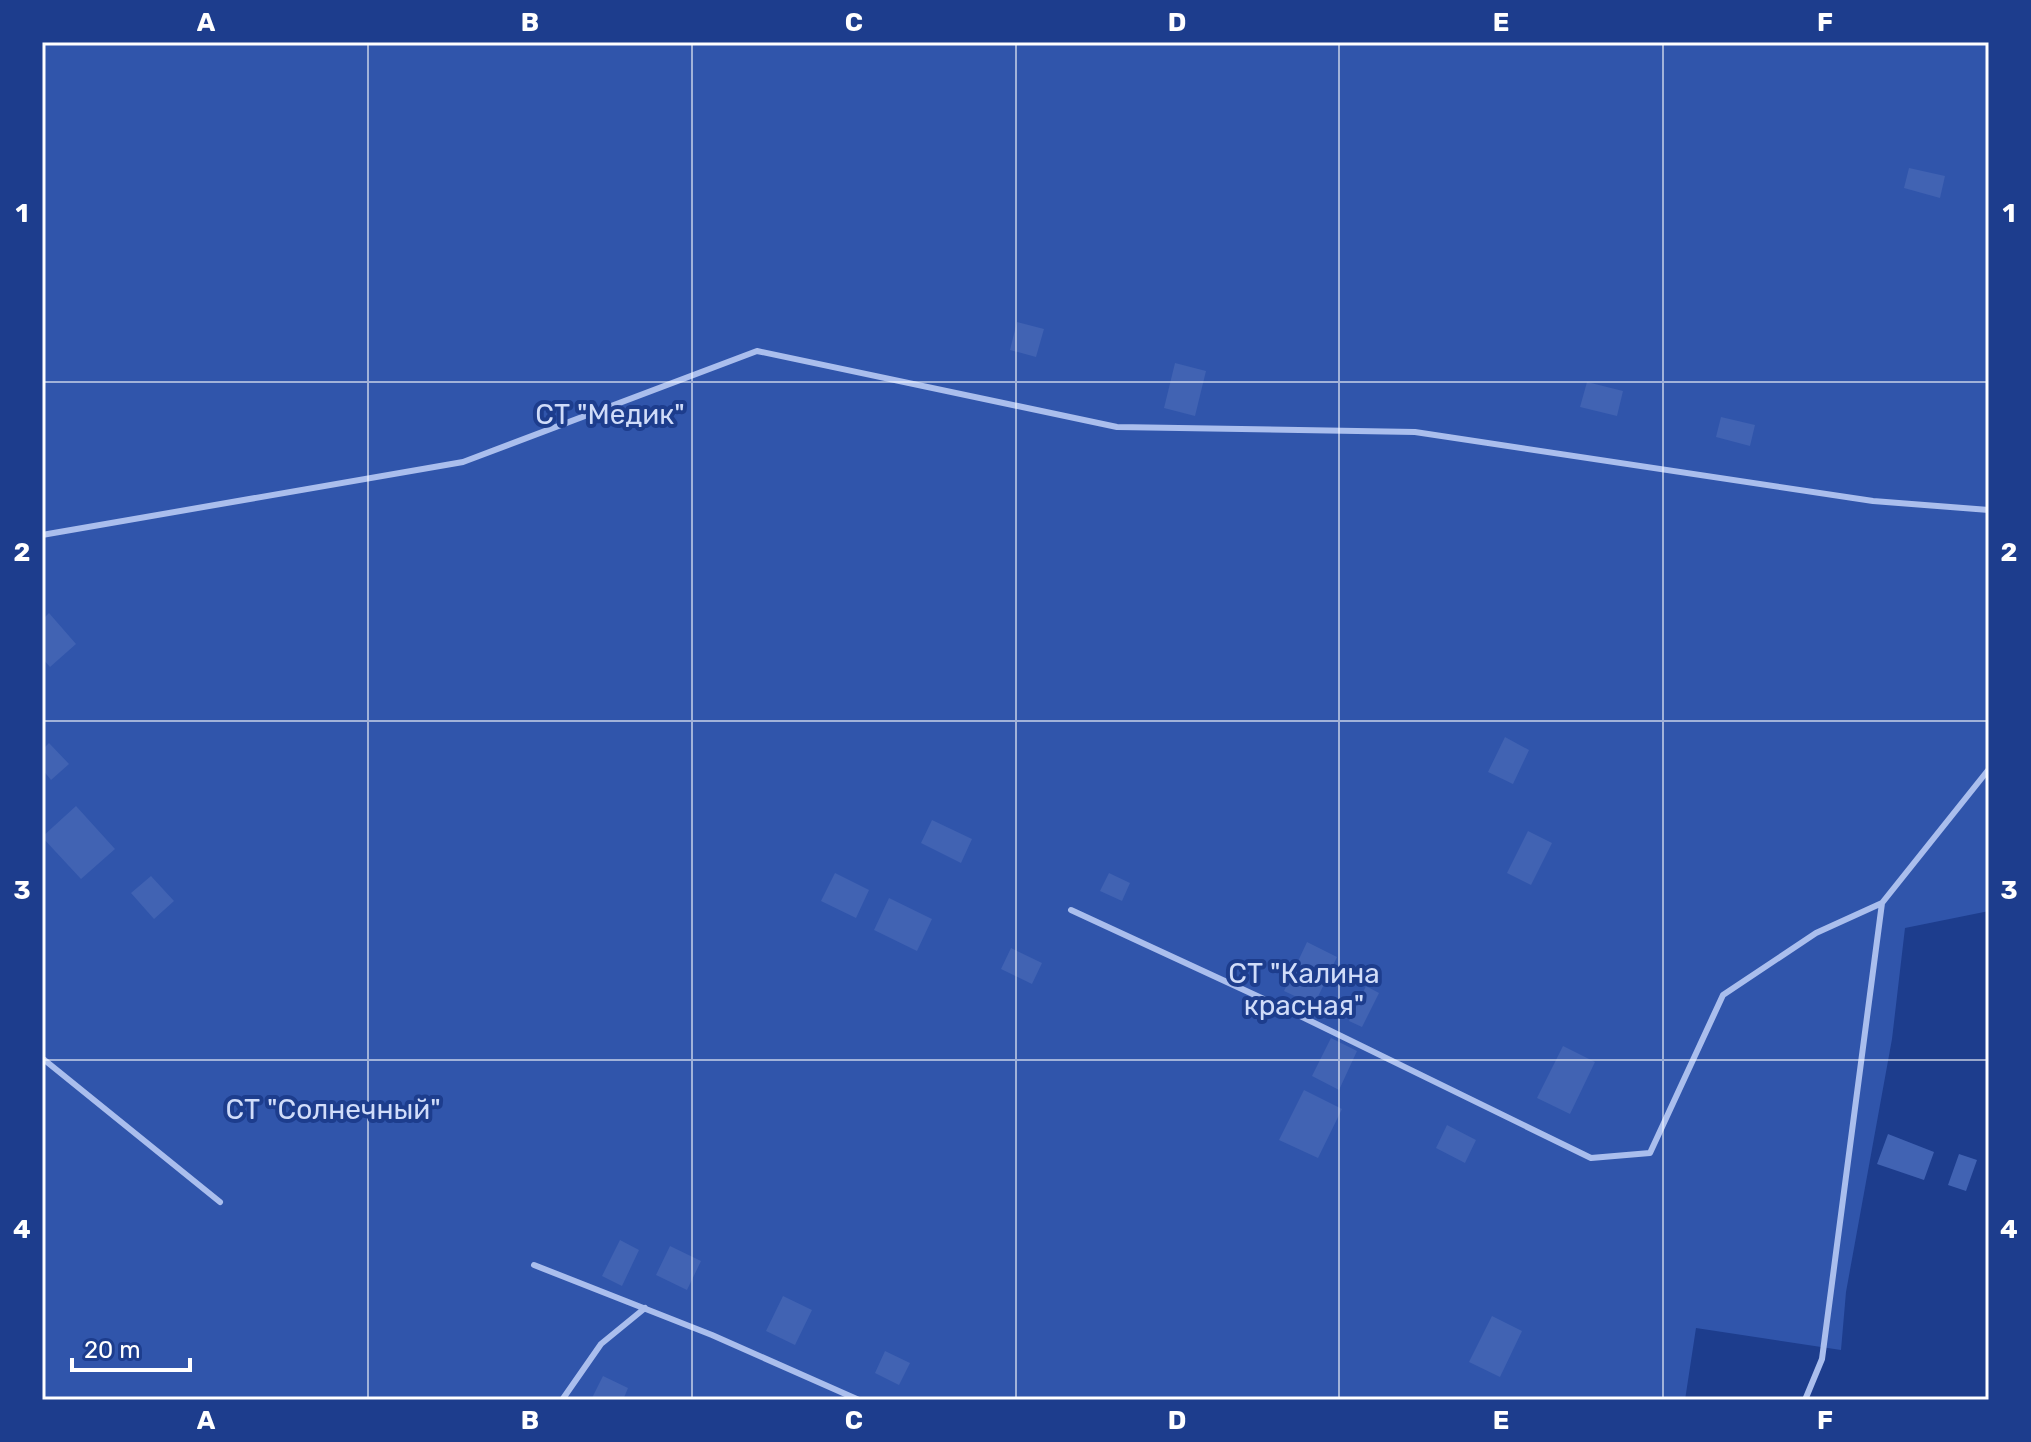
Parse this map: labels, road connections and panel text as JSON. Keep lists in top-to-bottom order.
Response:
{
  "parks": ["СТ \"Медик\"", "СТ \"Калина красная\"", "СТ \"Солнечный\""],
  "scale_bar": "20 m",
  "grid": {
    "columns": [
      "A",
      "B",
      "C",
      "D",
      "E",
      "F"
    ],
    "rows": [
      "1",
      "2",
      "3",
      "4"
    ]
  }
}
